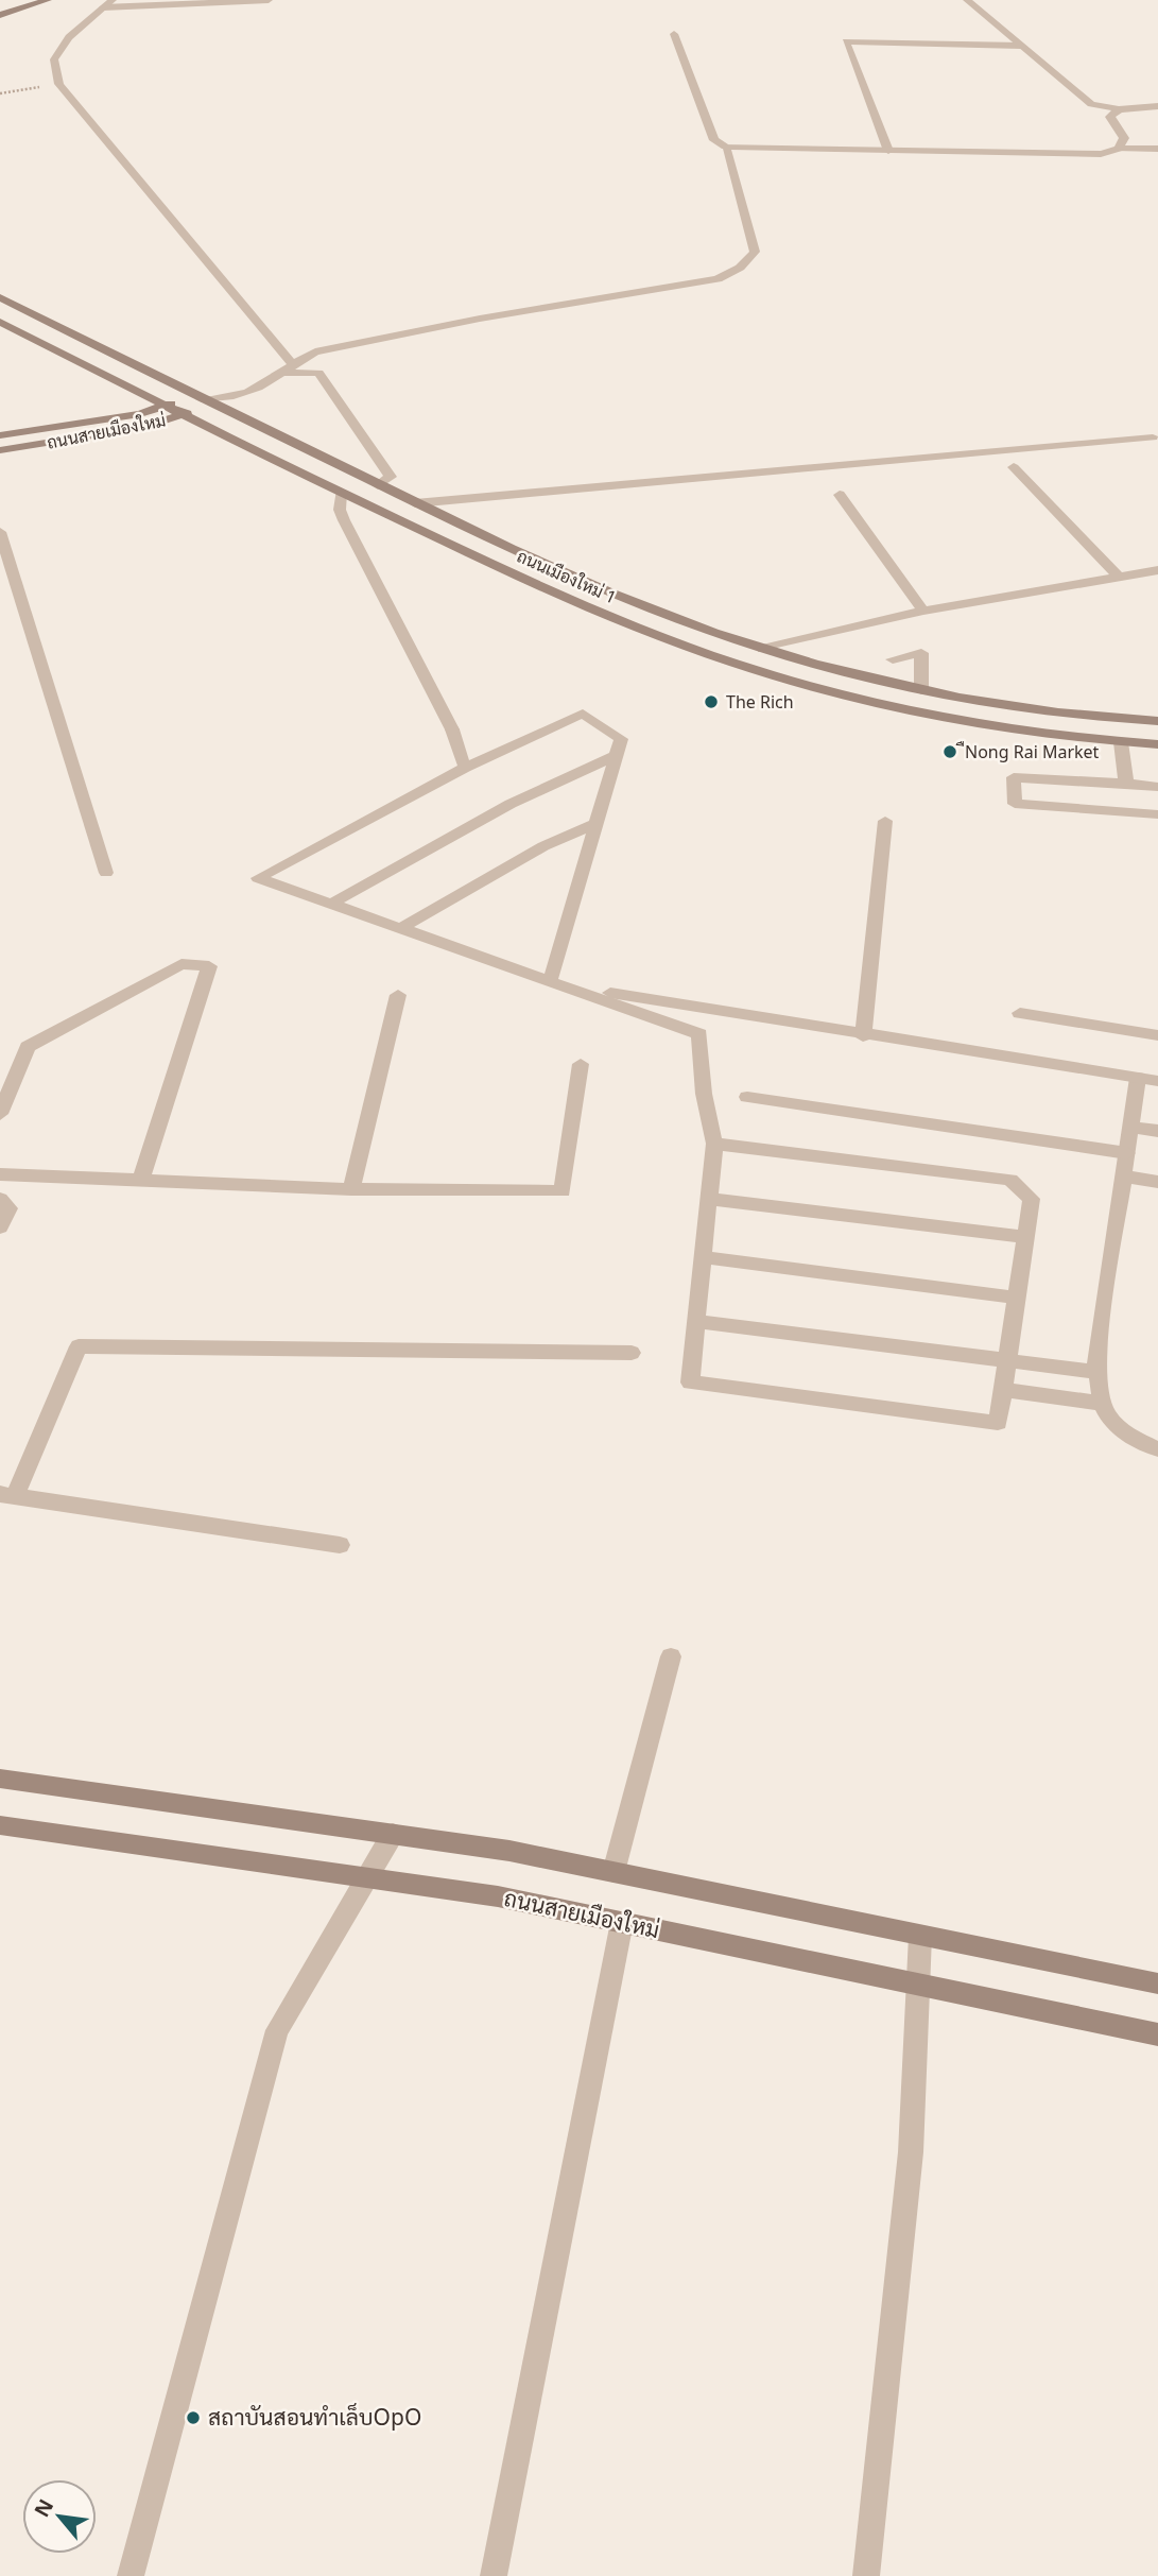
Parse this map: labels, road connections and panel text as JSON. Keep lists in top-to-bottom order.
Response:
{
  "streets": {
    "street": ["ถนนสายเมืองใหม่", "ถนนเมืองใหม่ 1"]
  },
  "crossings": [
    ["ถนนสายเมืองใหม่", "ถนนเมืองใหม่ 1"]
  ],
  "places": ["The Rich", "ืNong Rai Market", "สถาบันสอนทำเล็บOpO"],
  "north": "top left"
}
